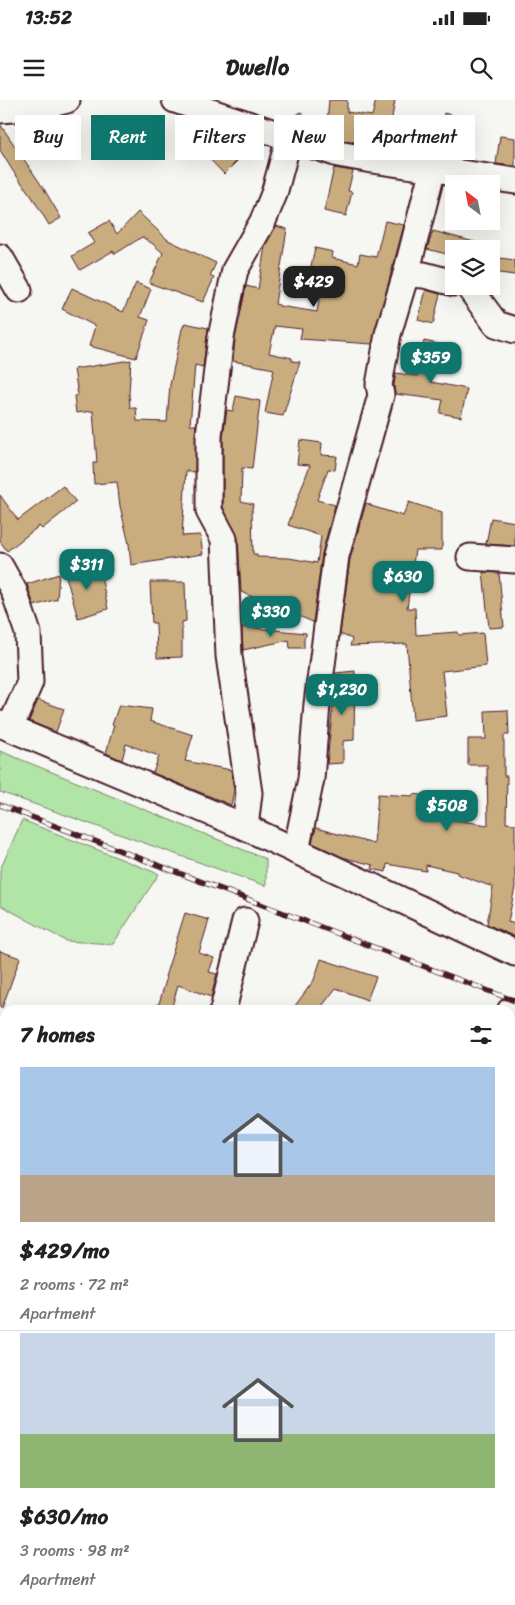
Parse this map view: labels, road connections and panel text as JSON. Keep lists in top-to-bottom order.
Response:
{
  "north": "top left",
  "page": {
    "status": "13:52",
    "header": "Dwello",
    "chip": [
      "Buy",
      "Rent",
      "Filters",
      "New",
      "Apartment"
    ],
    "price": [
      "$429",
      "$359",
      "$311",
      "$630",
      "$330",
      "$1,230",
      "$508"
    ],
    "heading": "7 homes",
    "list": [
      {
        "name": "$429/mo",
        "note": "2 rooms · 72 m² · Apartment"
      },
      {
        "name": "$630/mo",
        "note": "3 rooms · 98 m² · Apartment"
      }
    ]
  }
}
